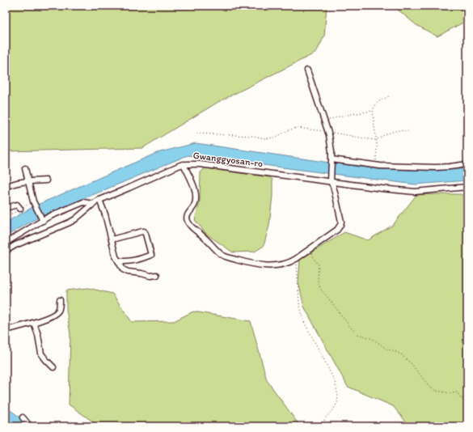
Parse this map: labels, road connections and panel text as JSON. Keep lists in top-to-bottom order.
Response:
{
  "streets": {
    "street": ["Gwanggyosan-ro"]
  }
}
